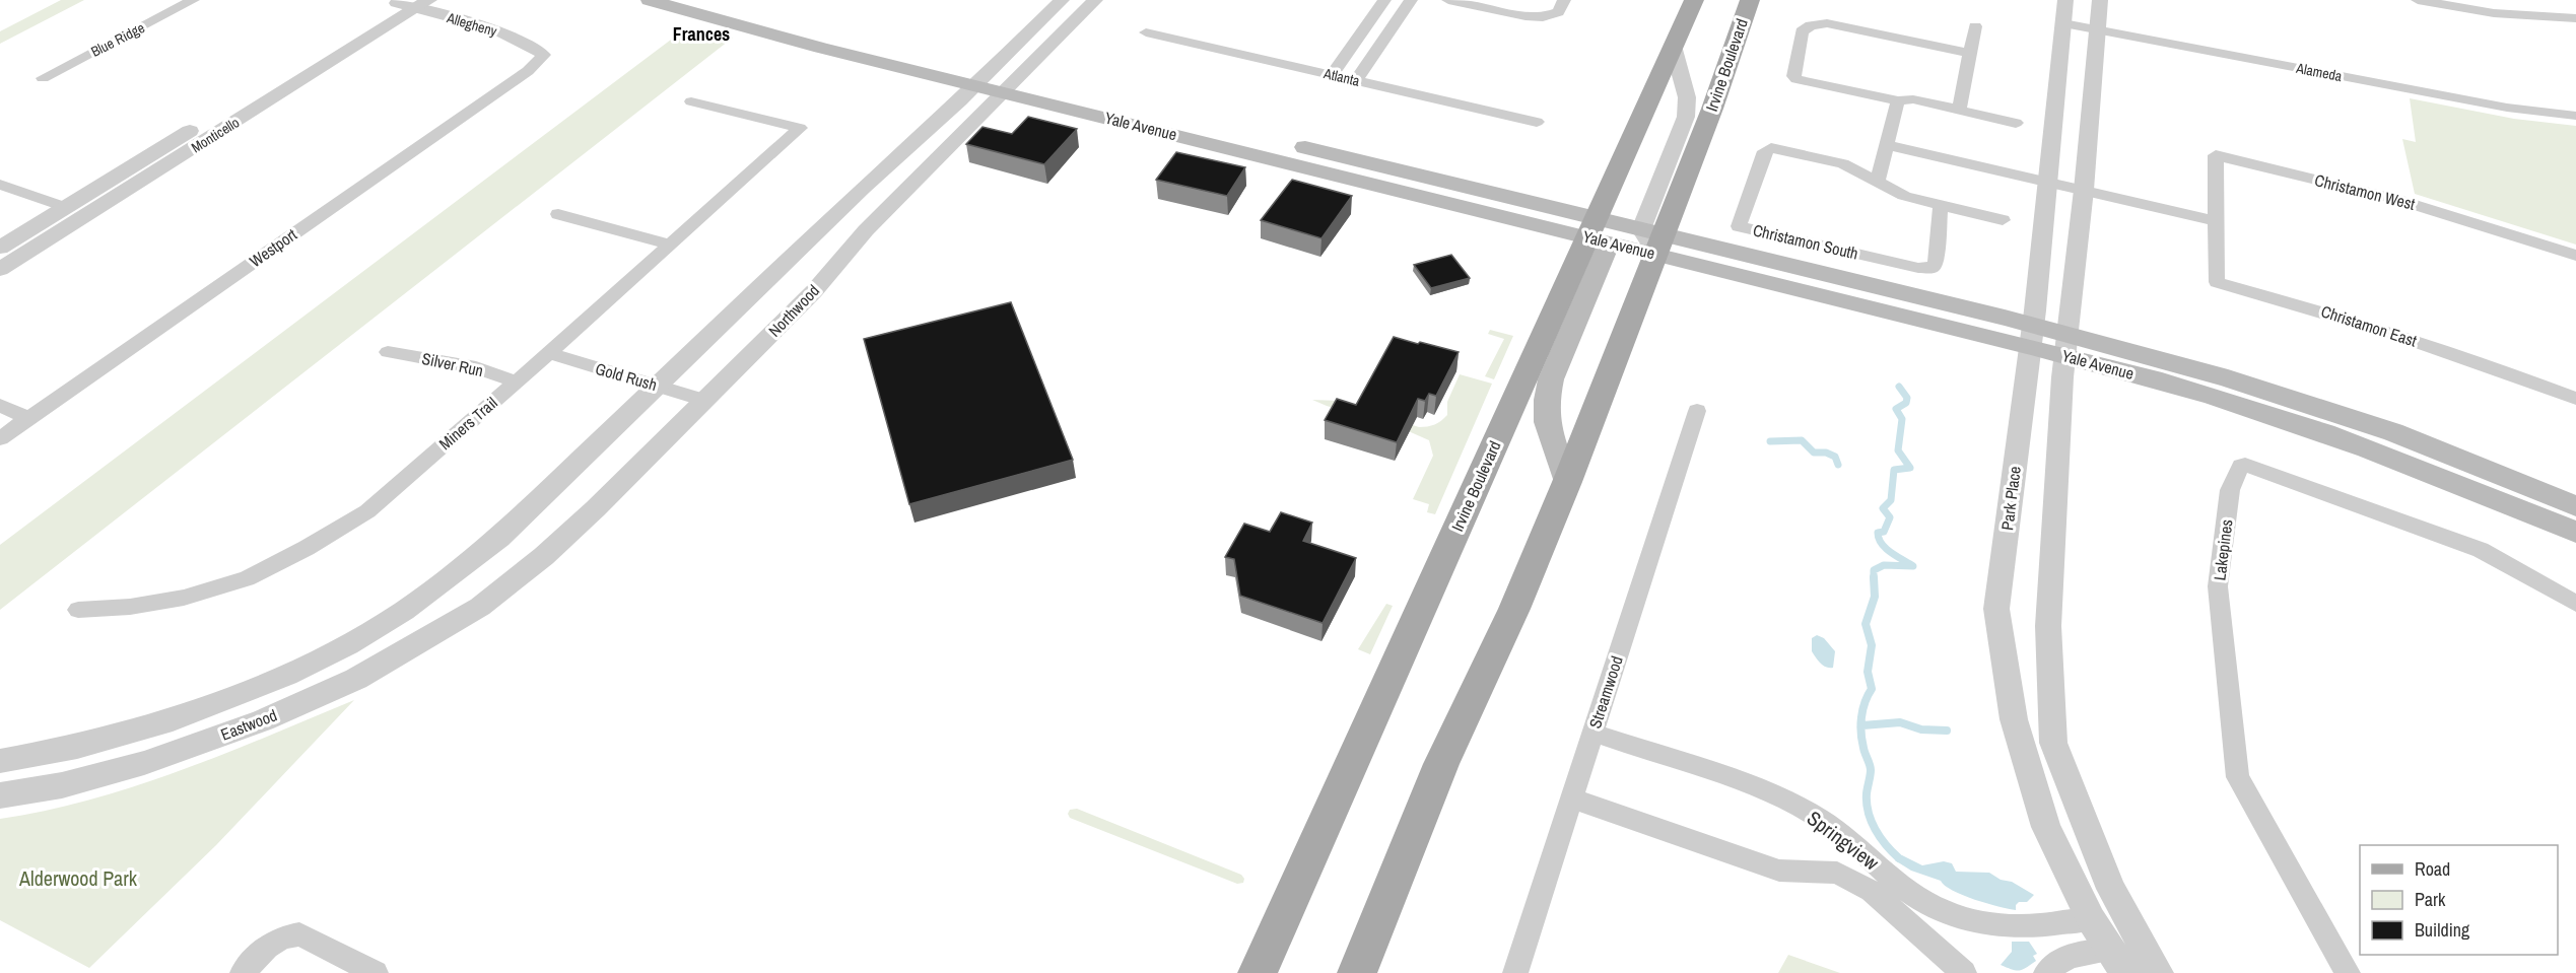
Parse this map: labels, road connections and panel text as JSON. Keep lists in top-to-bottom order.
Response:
{
  "streets": {
    "main road": ["Irvine Boulevard", "Yale Avenue"],
    "street": [
      "Allegheny",
      "Blue Ridge",
      "Alameda",
      "Atlanta",
      "Monticello",
      "Christamon West",
      "Christamon South",
      "Westport",
      "Northwood",
      "Christamon East",
      "Silver Run",
      "Gold Rush",
      "Miners Trail",
      "Park Place",
      "Lakepines",
      "Streamwood",
      "Eastwood",
      "Springview"
    ]
  },
  "crossings": [
    ["Allegheny", "Monticello"],
    ["Allegheny", "Westport"],
    ["Irvine Boulevard", "Yale Avenue"],
    ["Alameda", "Park Place"],
    ["Yale Avenue", "Northwood"],
    ["Yale Avenue", "Park Place"],
    ["Christamon West", "Christamon East"],
    ["Northwood", "Gold Rush"],
    ["Northwood", "Eastwood"],
    ["Silver Run", "Miners Trail"],
    ["Gold Rush", "Miners Trail"],
    ["Gold Rush", "Eastwood"],
    ["Park Place", "Springview"],
    ["Streamwood", "Springview"]
  ],
  "districts": ["Frances"],
  "parks": ["Alderwood Park"],
  "legend": ["Road", "Park", "Building"]
}
